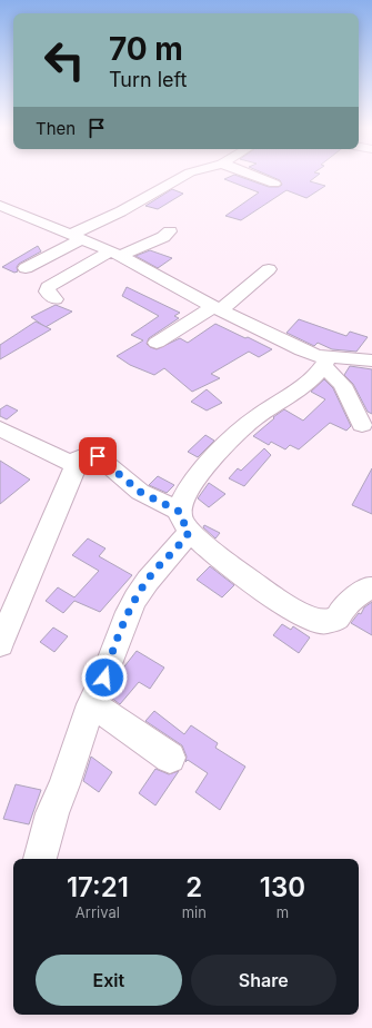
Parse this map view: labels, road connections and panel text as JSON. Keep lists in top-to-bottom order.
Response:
{
  "page": {
    "turn": ["70 m", "Turn left"],
    "then": "Then",
    "eta": [
      "17:21",
      "Arrival",
      "2",
      "min",
      "130",
      "m"
    ],
    "buttons": ["Exit", "Share"]
  }
}
